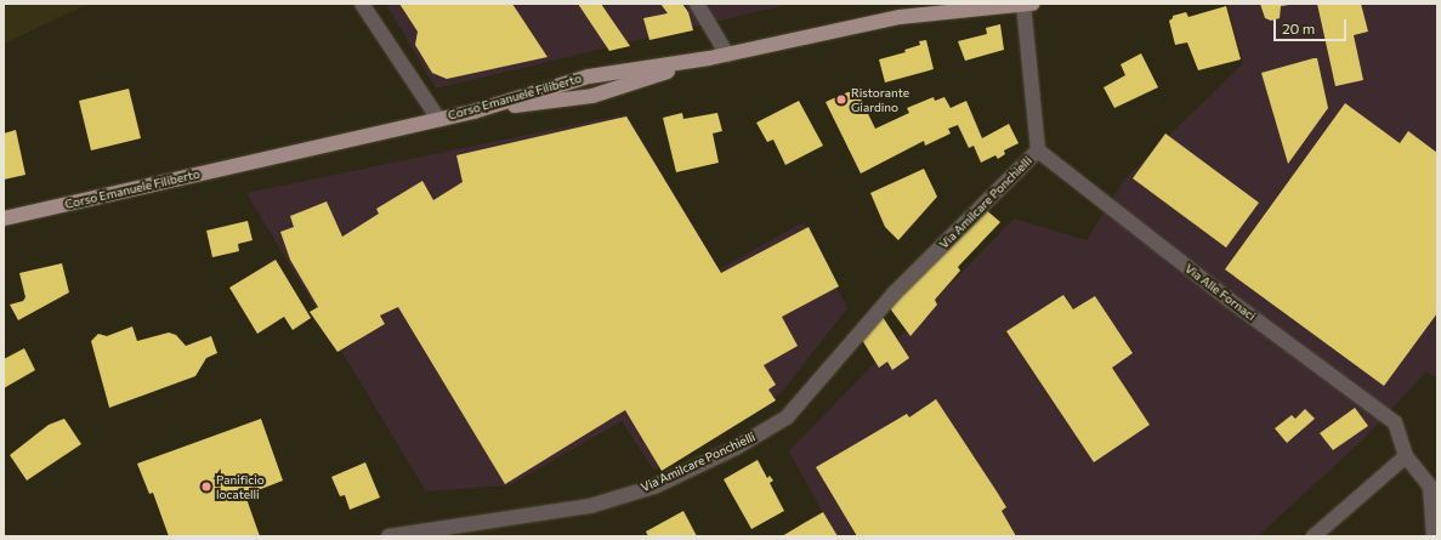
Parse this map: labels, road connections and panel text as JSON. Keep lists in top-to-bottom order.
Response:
{
  "streets": {
    "main road": ["Corso Emanuele Filiberto"],
    "street": ["Via Amilcare Ponchielli", "Via Alle Fornaci"]
  },
  "crossings": [
    ["Via Amilcare Ponchielli", "Via Alle Fornaci"]
  ],
  "places": ["Ristorante Giardino", "Panificio locatelli"],
  "scale_bar": "20 m"
}
